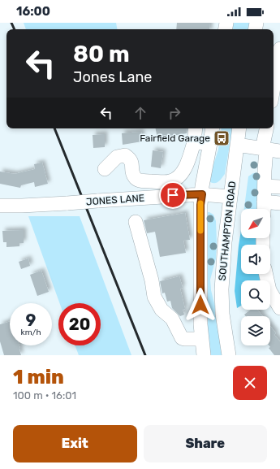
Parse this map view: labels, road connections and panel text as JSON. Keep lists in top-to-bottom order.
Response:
{
  "streets": {
    "street": ["JONES LANE", "SOUTHAMPTON ROAD"]
  },
  "crossings": [
    ["JONES LANE", "SOUTHAMPTON ROAD"]
  ],
  "places": {
    "bus stop": ["Fairfield Garage"]
  },
  "north": "bottom left",
  "page": {
    "status": "16:00",
    "turn": ["80 m", "Jones Lane"],
    "speed": "9 km/h",
    "limit": "20",
    "heading": ["1 min", "100 m · 16:01"],
    "buttons": ["Exit", "Share"]
  }
}
